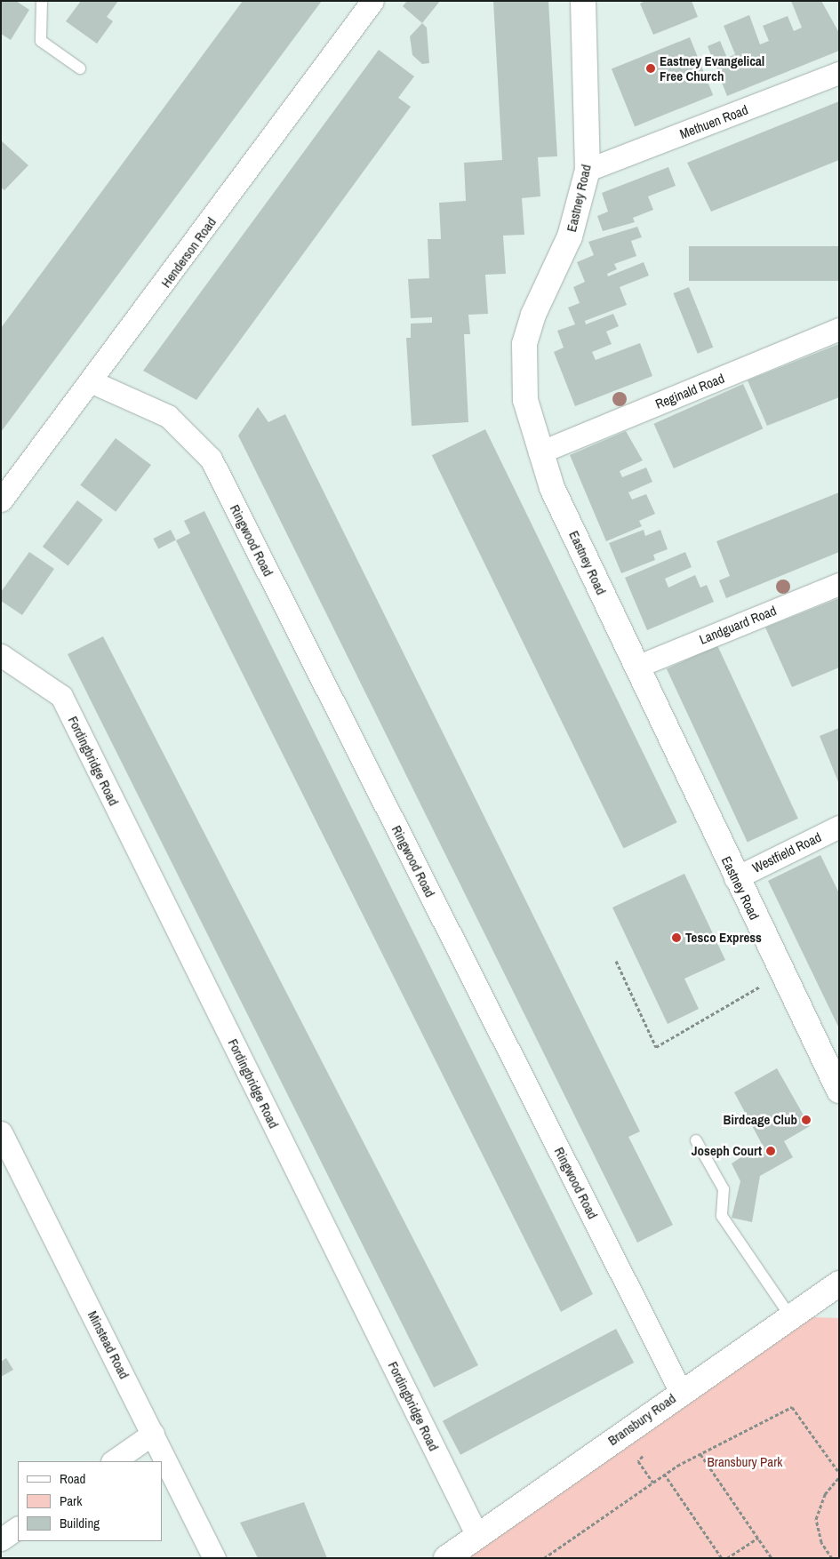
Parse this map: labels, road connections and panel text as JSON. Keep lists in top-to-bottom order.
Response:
{
  "streets": {
    "main road": ["Eastney Road", "Bransbury Road"],
    "street": [
      "Methuen Road",
      "Henderson Road",
      "Reginald Road",
      "Ringwood Road",
      "Landguard Road",
      "Fordingbridge Road",
      "Westfield Road",
      "Minstead Road"
    ]
  },
  "crossings": [
    ["Methuen Road", "Eastney Road"],
    ["Eastney Road", "Reginald Road"],
    ["Eastney Road", "Landguard Road"],
    ["Eastney Road", "Westfield Road"],
    ["Henderson Road", "Ringwood Road"],
    ["Ringwood Road", "Bransbury Road"],
    ["Fordingbridge Road", "Bransbury Road"]
  ],
  "parks": ["Bransbury Park"],
  "places": [
    "Eastney Evangelical Free Church",
    "Tesco Express",
    "Birdcage Club",
    "Joseph Court"
  ],
  "legend": ["Road", "Park", "Building"]
}
